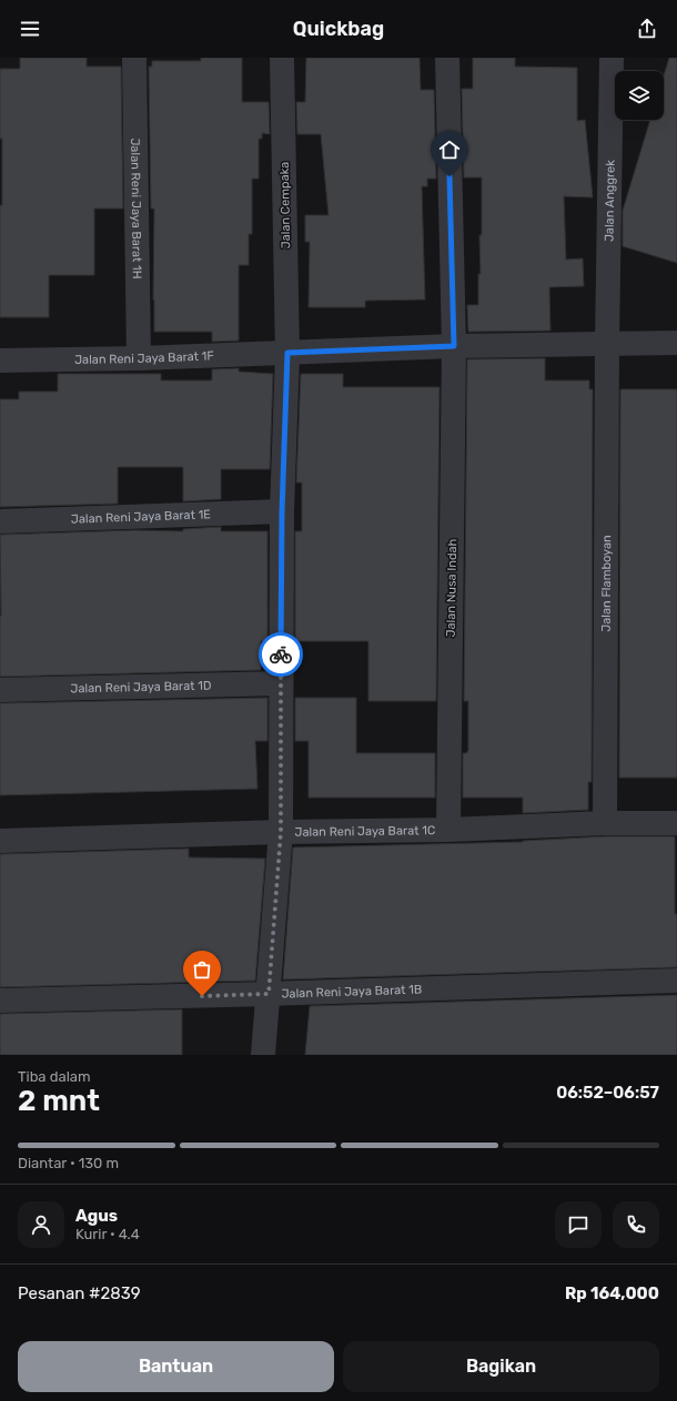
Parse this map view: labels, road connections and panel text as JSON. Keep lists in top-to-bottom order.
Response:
{
  "streets": {
    "street": [
      "Jalan Anggrek",
      "Jalan Cempaka",
      "Jalan Reni Jaya Barat 1H",
      "Jalan Reni Jaya Barat 1F",
      "Jalan Reni Jaya Barat 1E",
      "Jalan Flamboyan",
      "Jalan Nusa Indah",
      "Jalan Reni Jaya Barat 1D",
      "Jalan Reni Jaya Barat 1C",
      "Jalan Reni Jaya Barat 1B"
    ]
  },
  "crossings": [
    ["Jalan Anggrek", "Jalan Reni Jaya Barat 1F"],
    ["Jalan Anggrek", "Jalan Flamboyan"],
    ["Jalan Cempaka", "Jalan Reni Jaya Barat 1F"],
    ["Jalan Cempaka", "Jalan Reni Jaya Barat 1E"],
    ["Jalan Cempaka", "Jalan Reni Jaya Barat 1D"],
    ["Jalan Cempaka", "Jalan Reni Jaya Barat 1C"],
    ["Jalan Cempaka", "Jalan Reni Jaya Barat 1B"],
    ["Jalan Reni Jaya Barat 1H", "Jalan Reni Jaya Barat 1F"],
    ["Jalan Reni Jaya Barat 1F", "Jalan Flamboyan"],
    ["Jalan Reni Jaya Barat 1F", "Jalan Nusa Indah"],
    ["Jalan Flamboyan", "Jalan Reni Jaya Barat 1C"],
    ["Jalan Nusa Indah", "Jalan Reni Jaya Barat 1C"]
  ],
  "page": {
    "header": "Quickbag",
    "heading": ["2 mnt", "Tiba dalam", "06:52–06:57"],
    "panel": [
      "Agus",
      "Kurir · 4.4",
      "Pesanan #2839",
      "Rp 164,000"
    ],
    "bar": "Diantar · 130 m",
    "buttons": ["Bantuan", "Bagikan"]
  }
}
